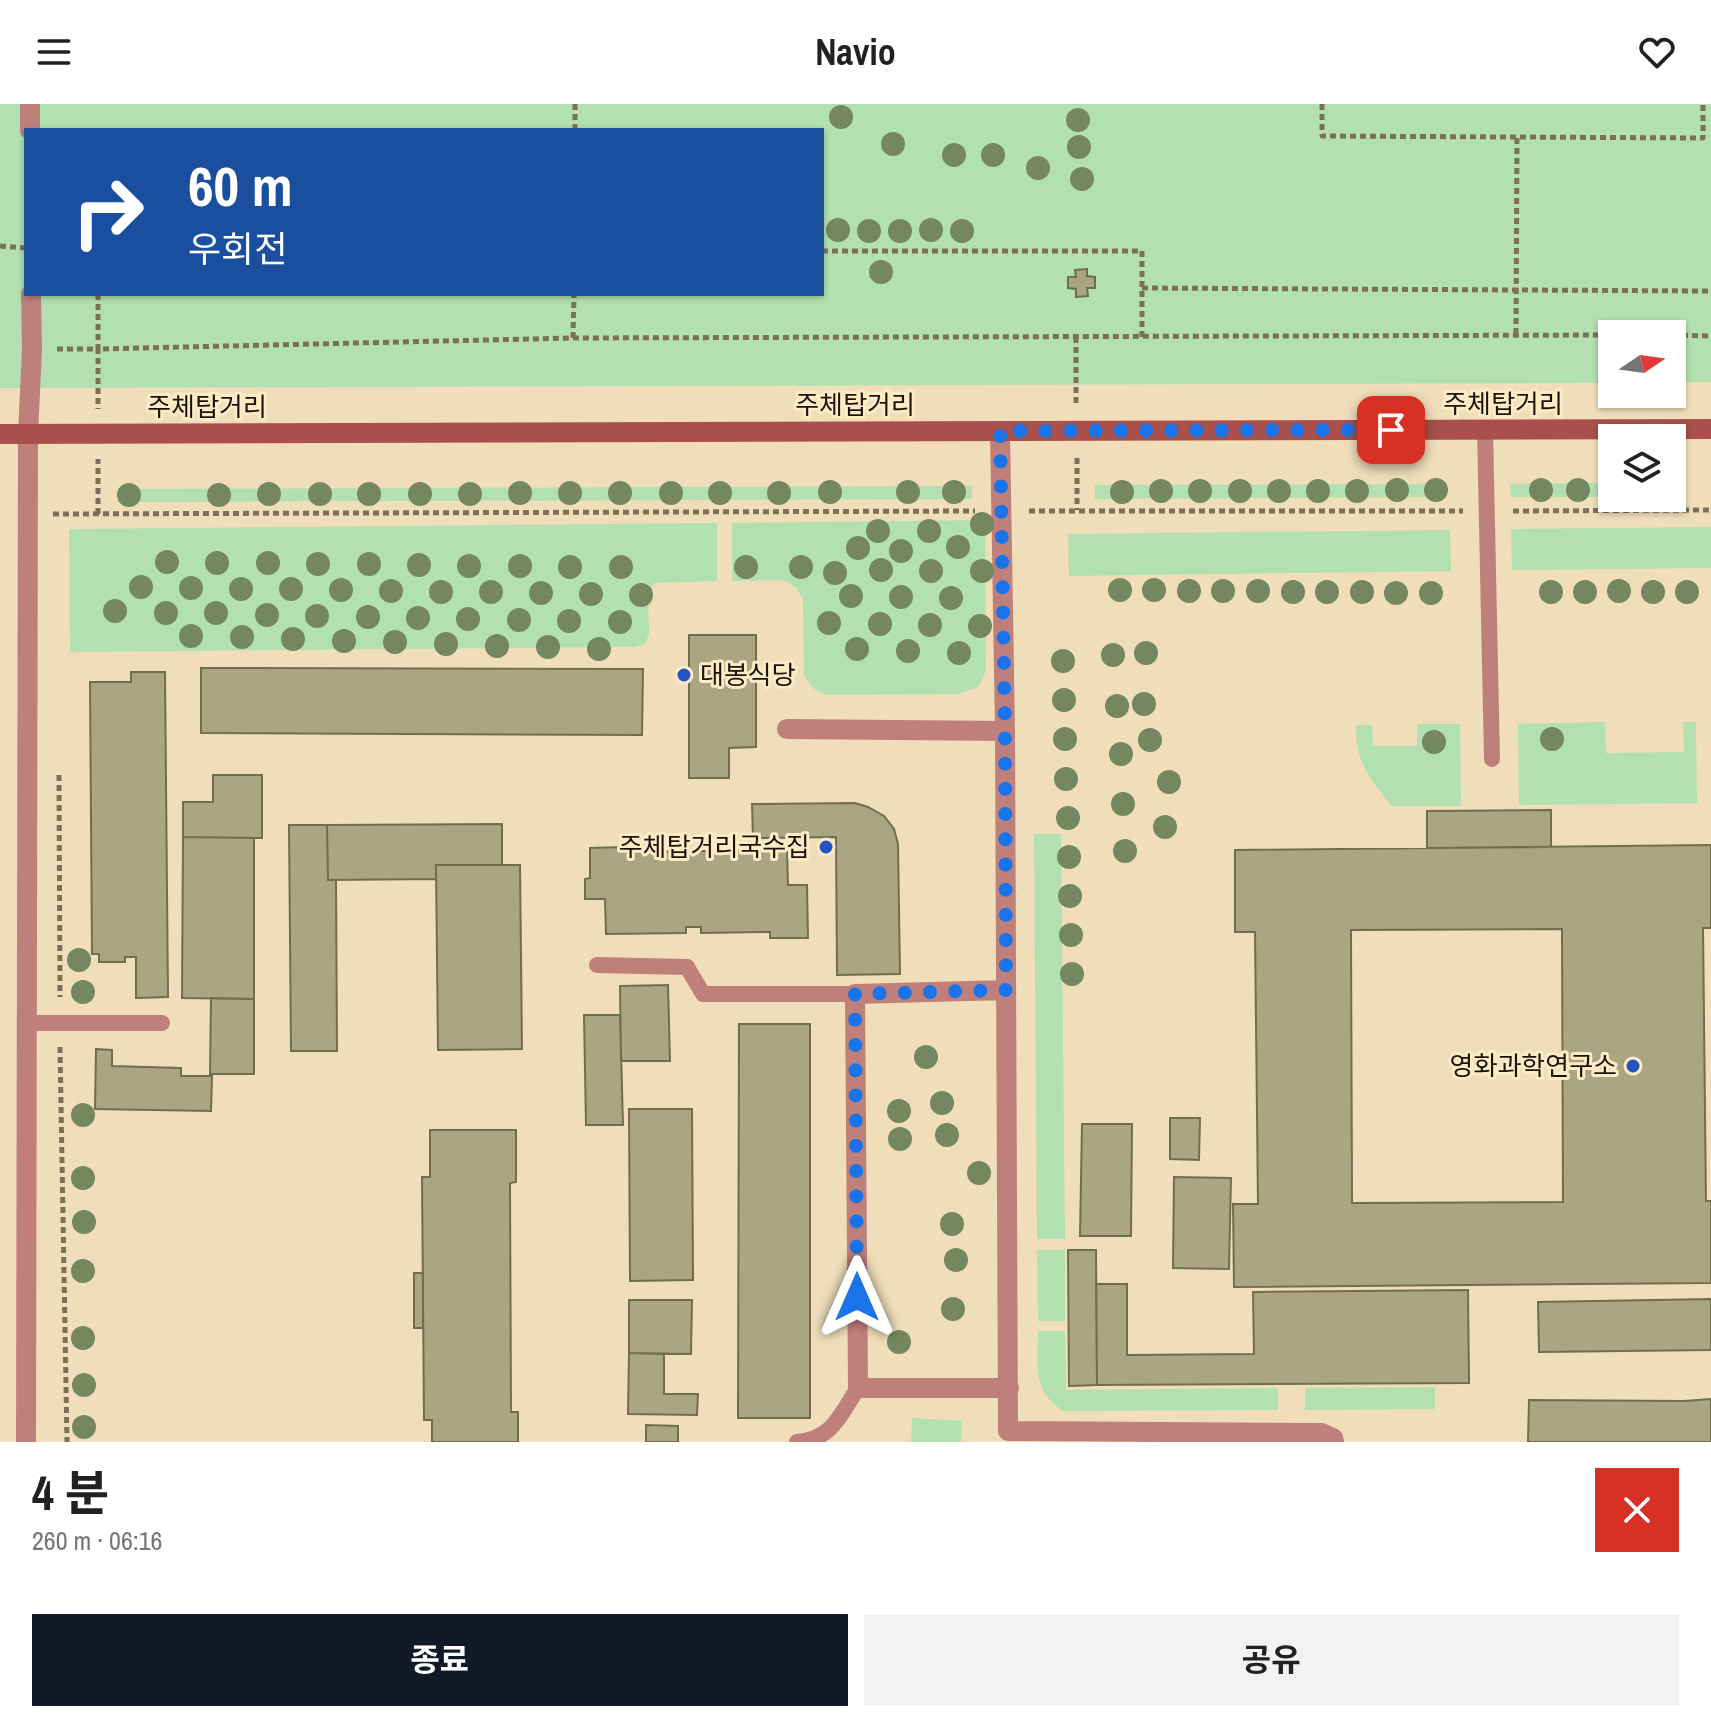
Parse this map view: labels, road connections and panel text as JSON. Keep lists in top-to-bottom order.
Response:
{
  "streets": {
    "main road": ["주체탑거리"]
  },
  "places": ["대봉식당", "주체탑거리국수집", "영화과학연구소"],
  "north": "right",
  "page": {
    "header": "Navio",
    "turn": ["60 m", "우회전"],
    "heading": ["4 분", "260 m · 06:16"],
    "buttons": ["종료", "공유"]
  }
}
